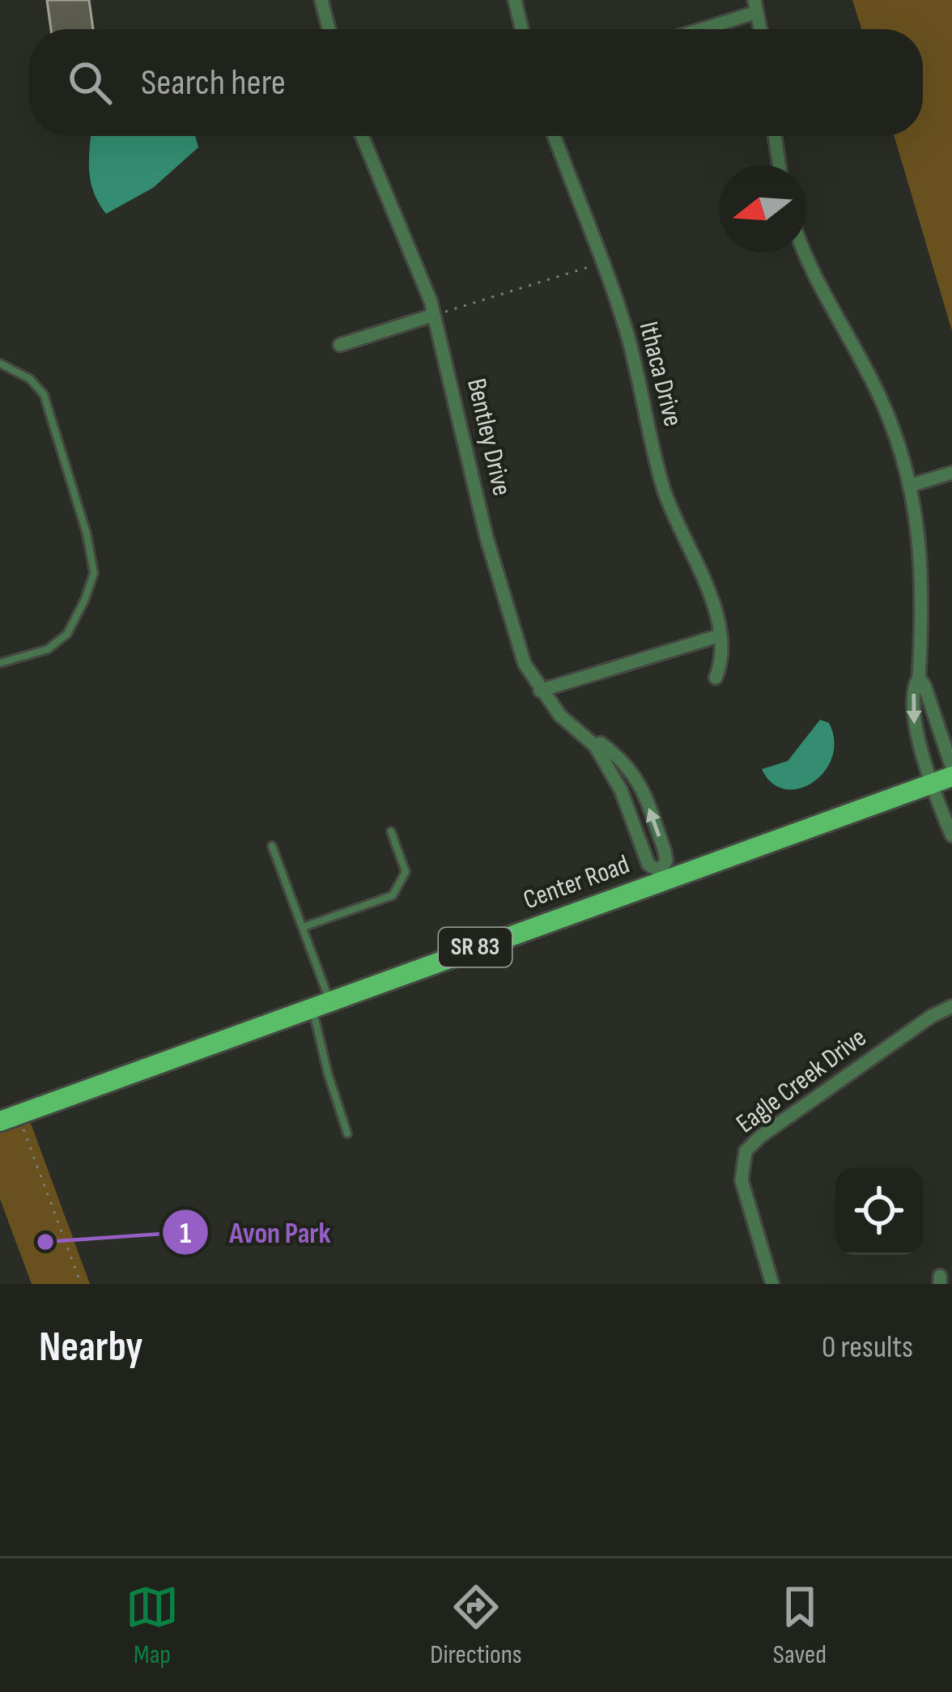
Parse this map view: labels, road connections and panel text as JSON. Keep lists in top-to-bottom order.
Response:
{
  "streets": {
    "main road": ["Center Road", "SR 83"],
    "street": ["Ithaca Drive", "Bentley Drive", "Eagle Creek Drive"]
  },
  "crossings": [
    ["Bentley Drive", "Center Road"]
  ],
  "places": ["Avon Park"],
  "north": "left",
  "page": {
    "search": "Search here",
    "heading": ["Nearby", "0 results"],
    "nav": ["Map", "Directions", "Saved"]
  }
}
